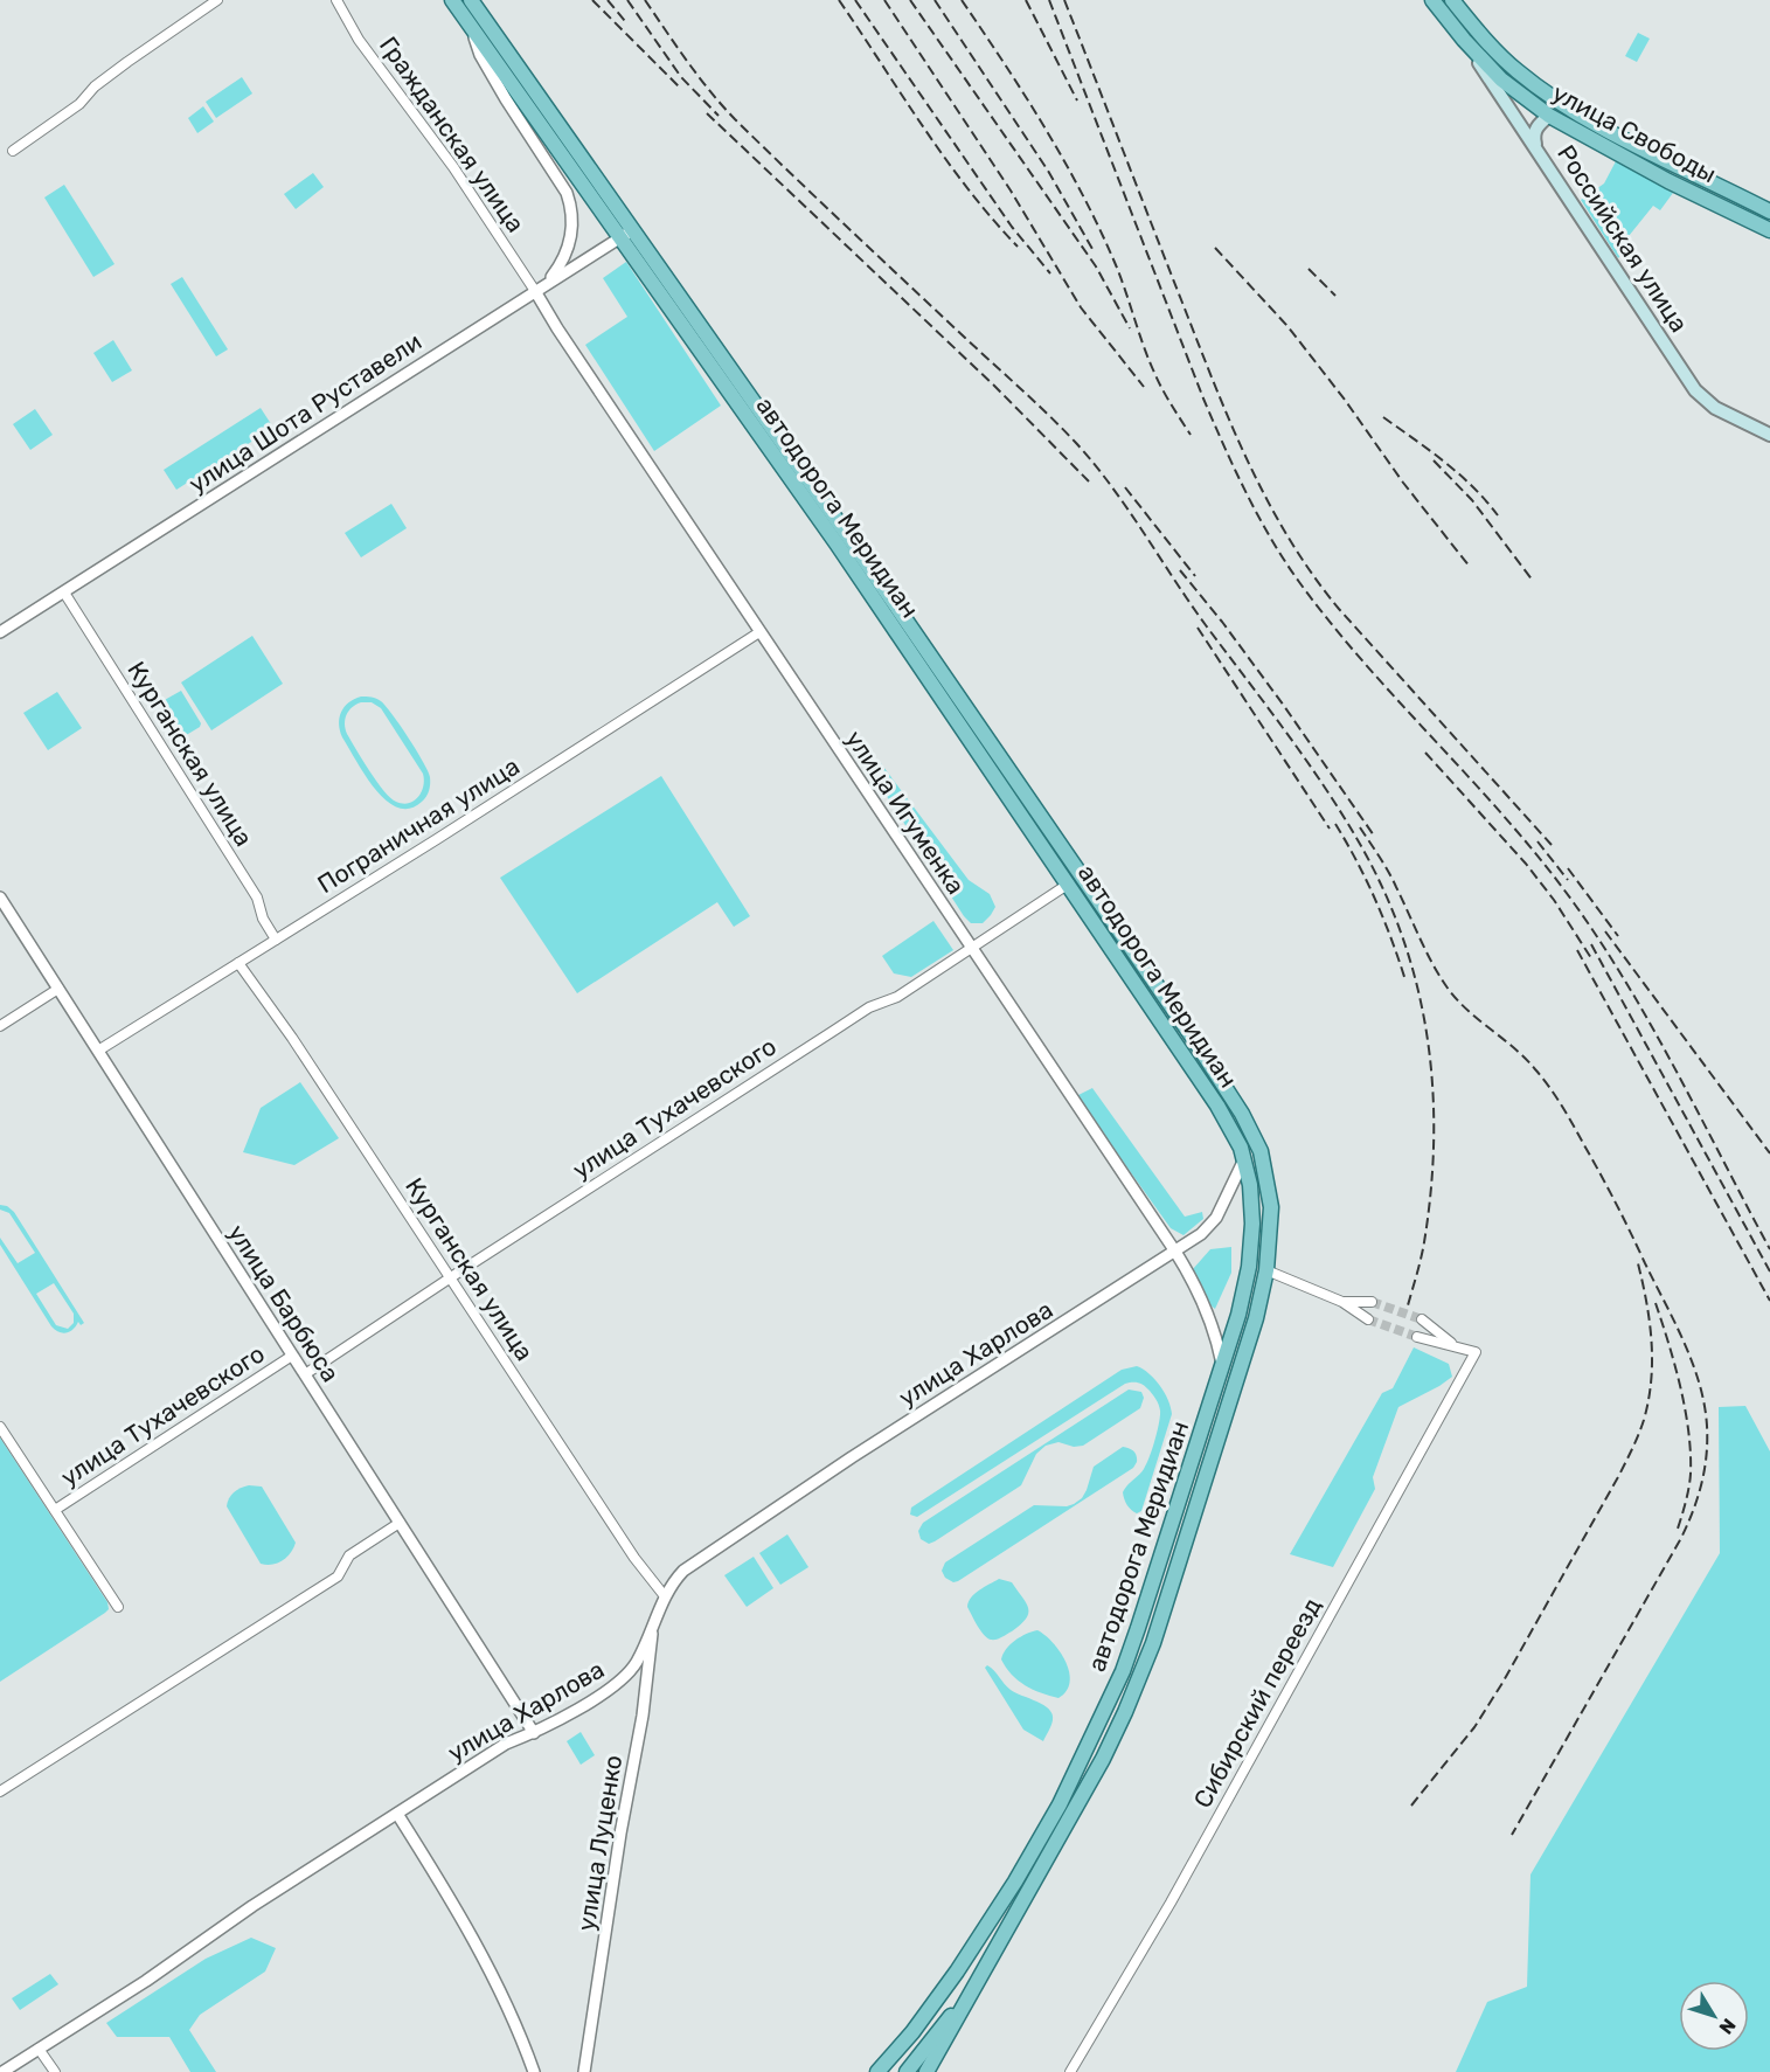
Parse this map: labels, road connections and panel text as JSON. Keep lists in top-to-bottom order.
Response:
{
  "streets": {
    "main road": ["улица Свободы", "Российская улица", "автодорога Меридиан"],
    "street": [
      "Гражданская улица",
      "улица Шота Руставели",
      "Курганская улица",
      "улица Игуменка",
      "Пограничная улица",
      "улица Тухачевского",
      "улица Барбюса",
      "улица Харлова",
      "Сибирский переезд",
      "улица Луценко"
    ]
  },
  "crossings": [
    ["улица Свободы", "Российская улица"],
    ["Гражданская улица", "улица Шота Руставели"],
    ["Гражданская улица", "улица Игуменка"],
    ["улица Шота Руставели", "автодорога Меридиан"],
    ["улица Шота Руставели", "Курганская улица"],
    ["улица Шота Руставели", "улица Игуменка"],
    ["автодорога Меридиан", "улица Игуменка"],
    ["автодорога Меридиан", "улица Тухачевского"],
    ["автодорога Меридиан", "улица Харлова"],
    ["Курганская улица", "Пограничная улица"],
    ["Курганская улица", "улица Тухачевского"],
    ["Курганская улица", "улица Харлова"],
    ["улица Игуменка", "Пограничная улица"],
    ["улица Игуменка", "улица Тухачевского"],
    ["улица Игуменка", "улица Харлова"],
    ["Пограничная улица", "улица Барбюса"],
    ["улица Тухачевского", "улица Барбюса"],
    ["улица Барбюса", "улица Харлова"],
    ["улица Харлова", "улица Луценко"]
  ],
  "north": "bottom right"
}
